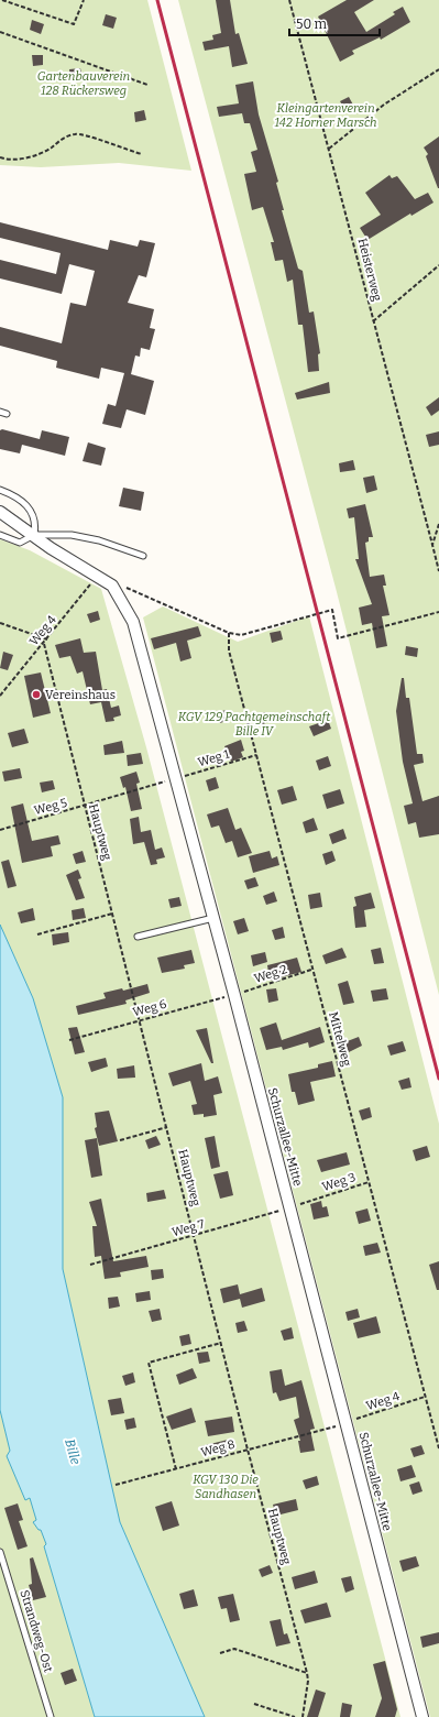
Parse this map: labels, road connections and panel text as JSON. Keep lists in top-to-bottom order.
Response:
{
  "streets": {
    "street": ["Schurzallee-Mitte"],
    "lane": ["Strandweg-Ost"],
    "path": [
      "Heisterweg",
      "Weg 4",
      "Weg 1",
      "Weg 5",
      "Hauptweg",
      "Weg 2",
      "Weg 6",
      "Mittelweg",
      "Weg 3",
      "Weg 7",
      "Weg 8"
    ]
  },
  "crossings": [
    ["Weg 4", "Hauptweg"],
    ["Weg 4", "Mittelweg"],
    ["Weg 4", "Schurzallee-Mitte"],
    ["Weg 1", "Mittelweg"],
    ["Weg 1", "Schurzallee-Mitte"],
    ["Weg 5", "Hauptweg"],
    ["Hauptweg", "Weg 6"],
    ["Hauptweg", "Weg 7"],
    ["Hauptweg", "Weg 8"],
    ["Weg 2", "Weg 6"],
    ["Weg 2", "Mittelweg"],
    ["Weg 2", "Schurzallee-Mitte"],
    ["Weg 6", "Schurzallee-Mitte"],
    ["Mittelweg", "Weg 3"],
    ["Schurzallee-Mitte", "Weg 3"],
    ["Schurzallee-Mitte", "Weg 7"],
    ["Weg 3", "Weg 7"]
  ],
  "water": ["Bille"],
  "parks": [
    "Gartenbauverein 128 Rückersweg",
    "Kleingartenverein 142 Horner Marsch",
    "KGV 129 Pachtgemeinschaft Bille IV",
    "KGV 130 Die Sandhasen"
  ],
  "places": ["Vereinshaus"],
  "scale_bar": "50 m"
}
